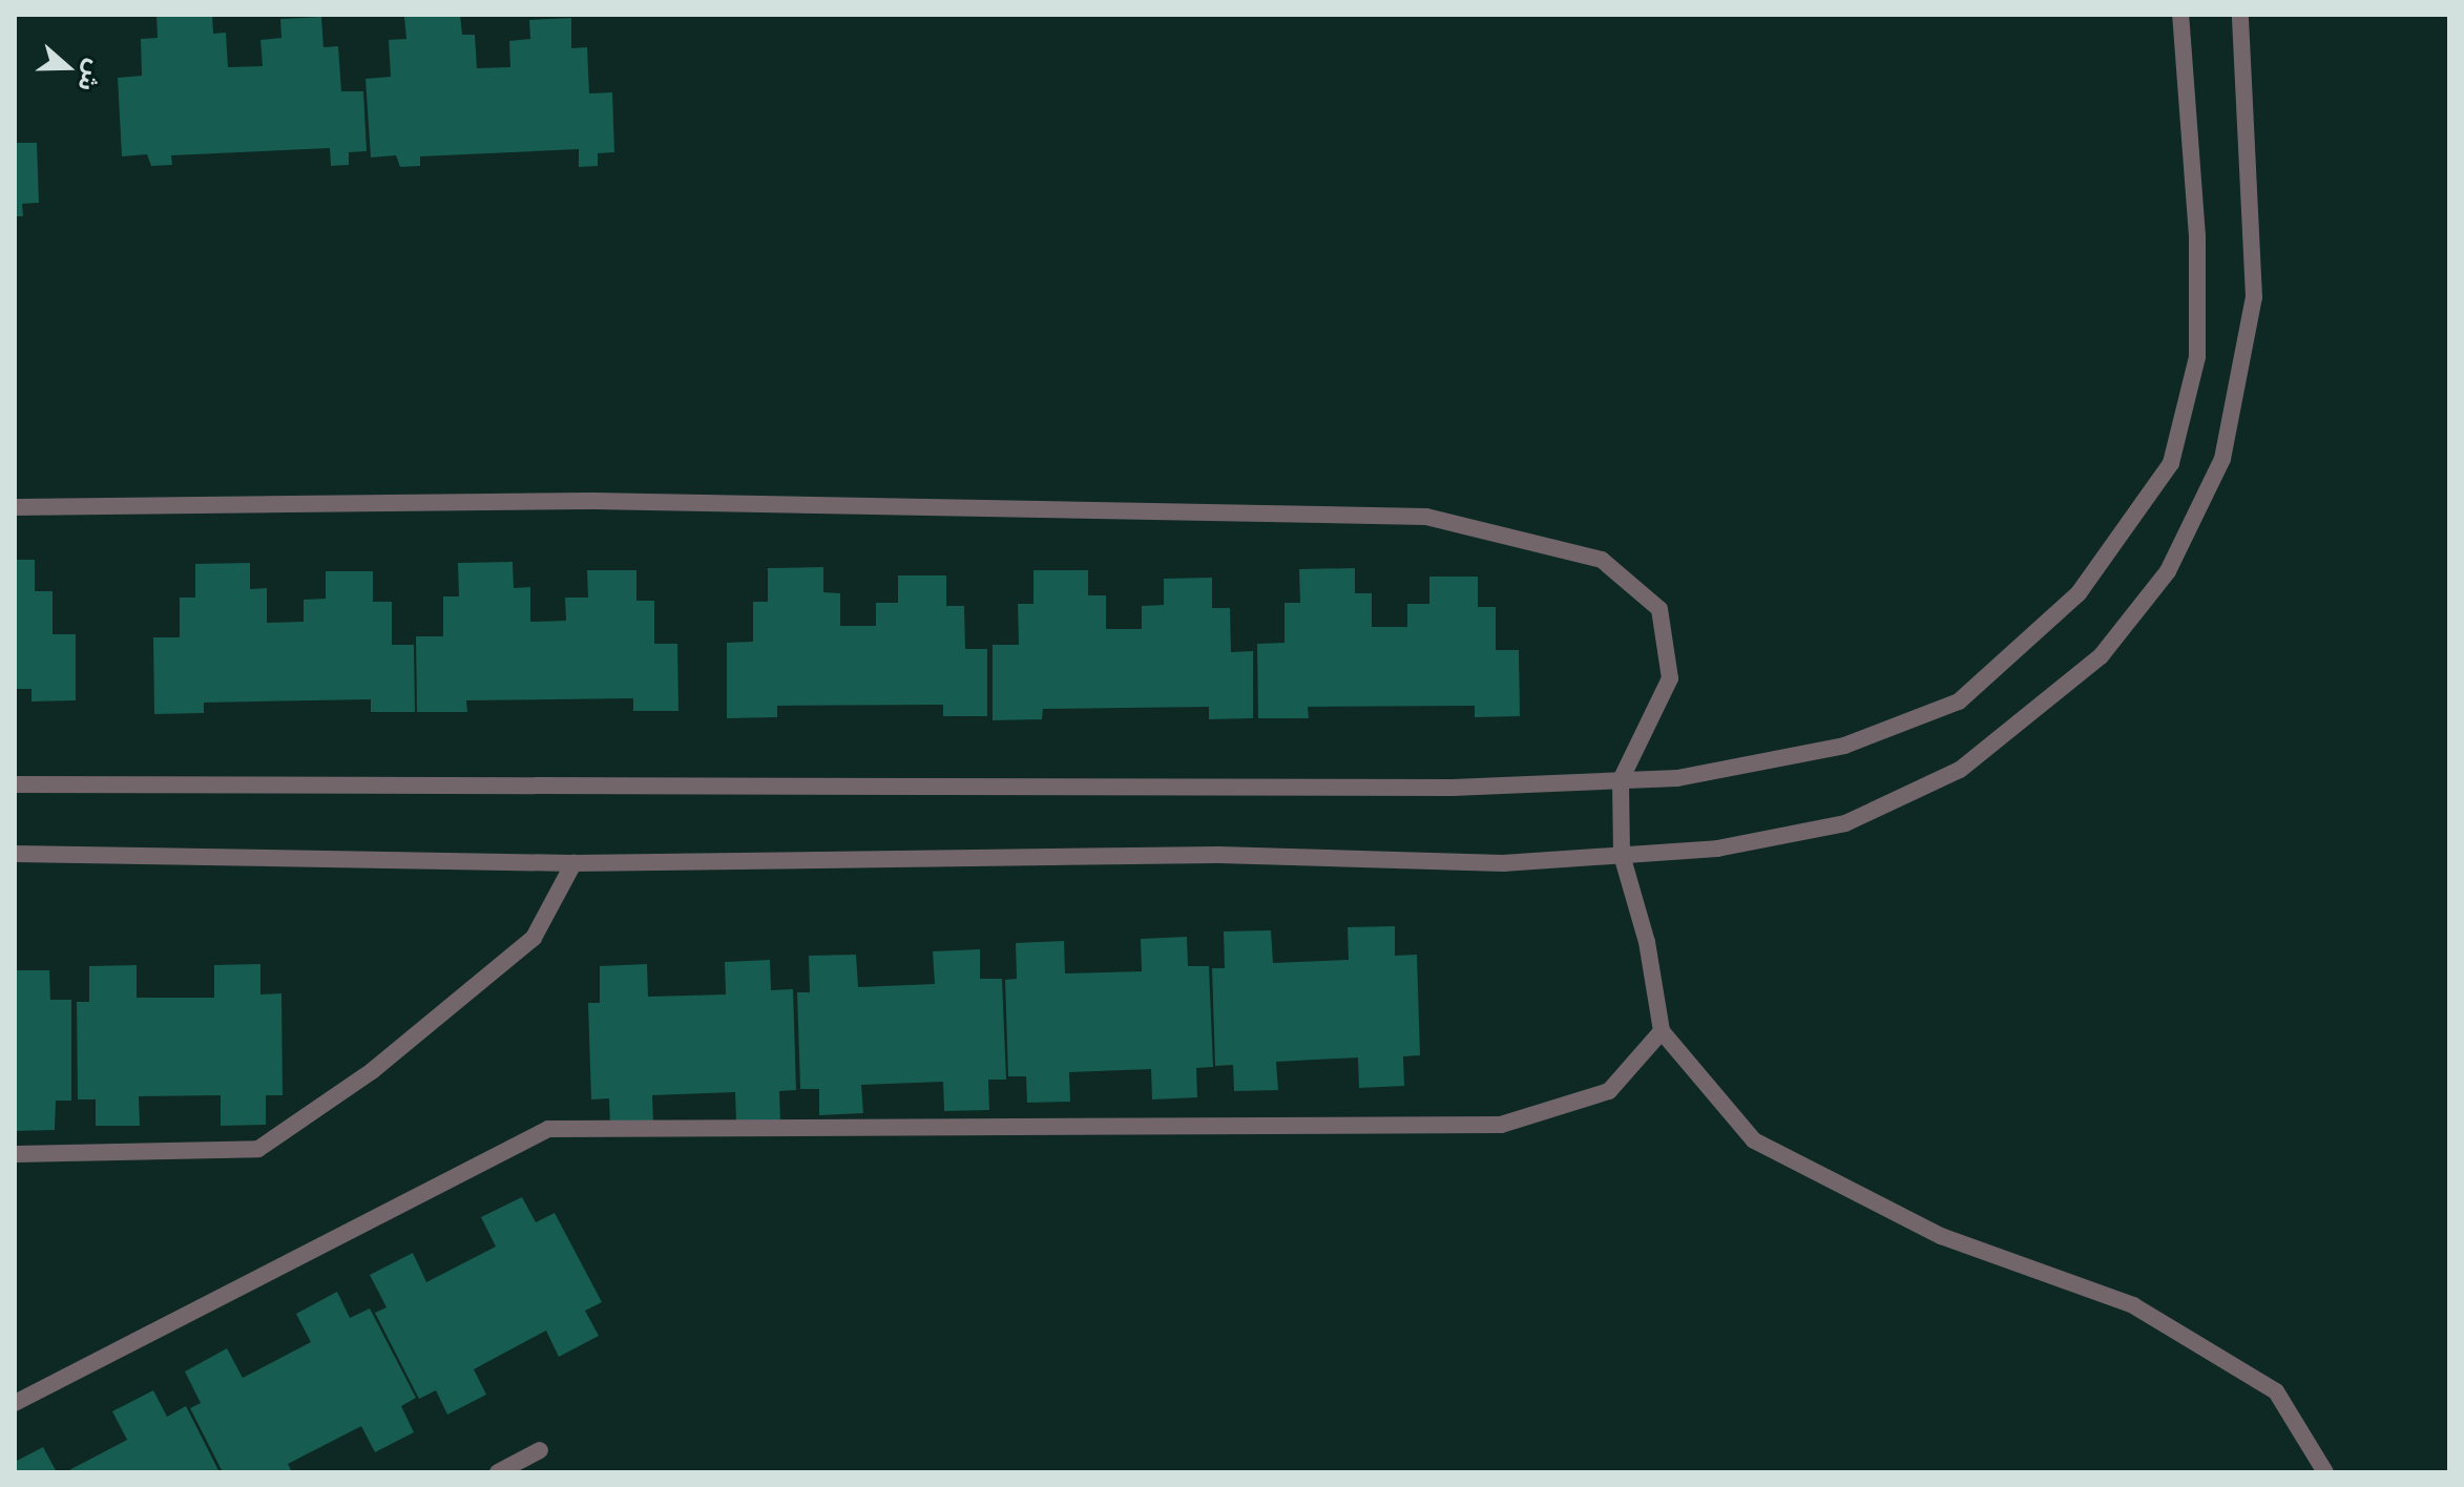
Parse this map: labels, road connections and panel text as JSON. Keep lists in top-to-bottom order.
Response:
{
  "north": "right"
}
